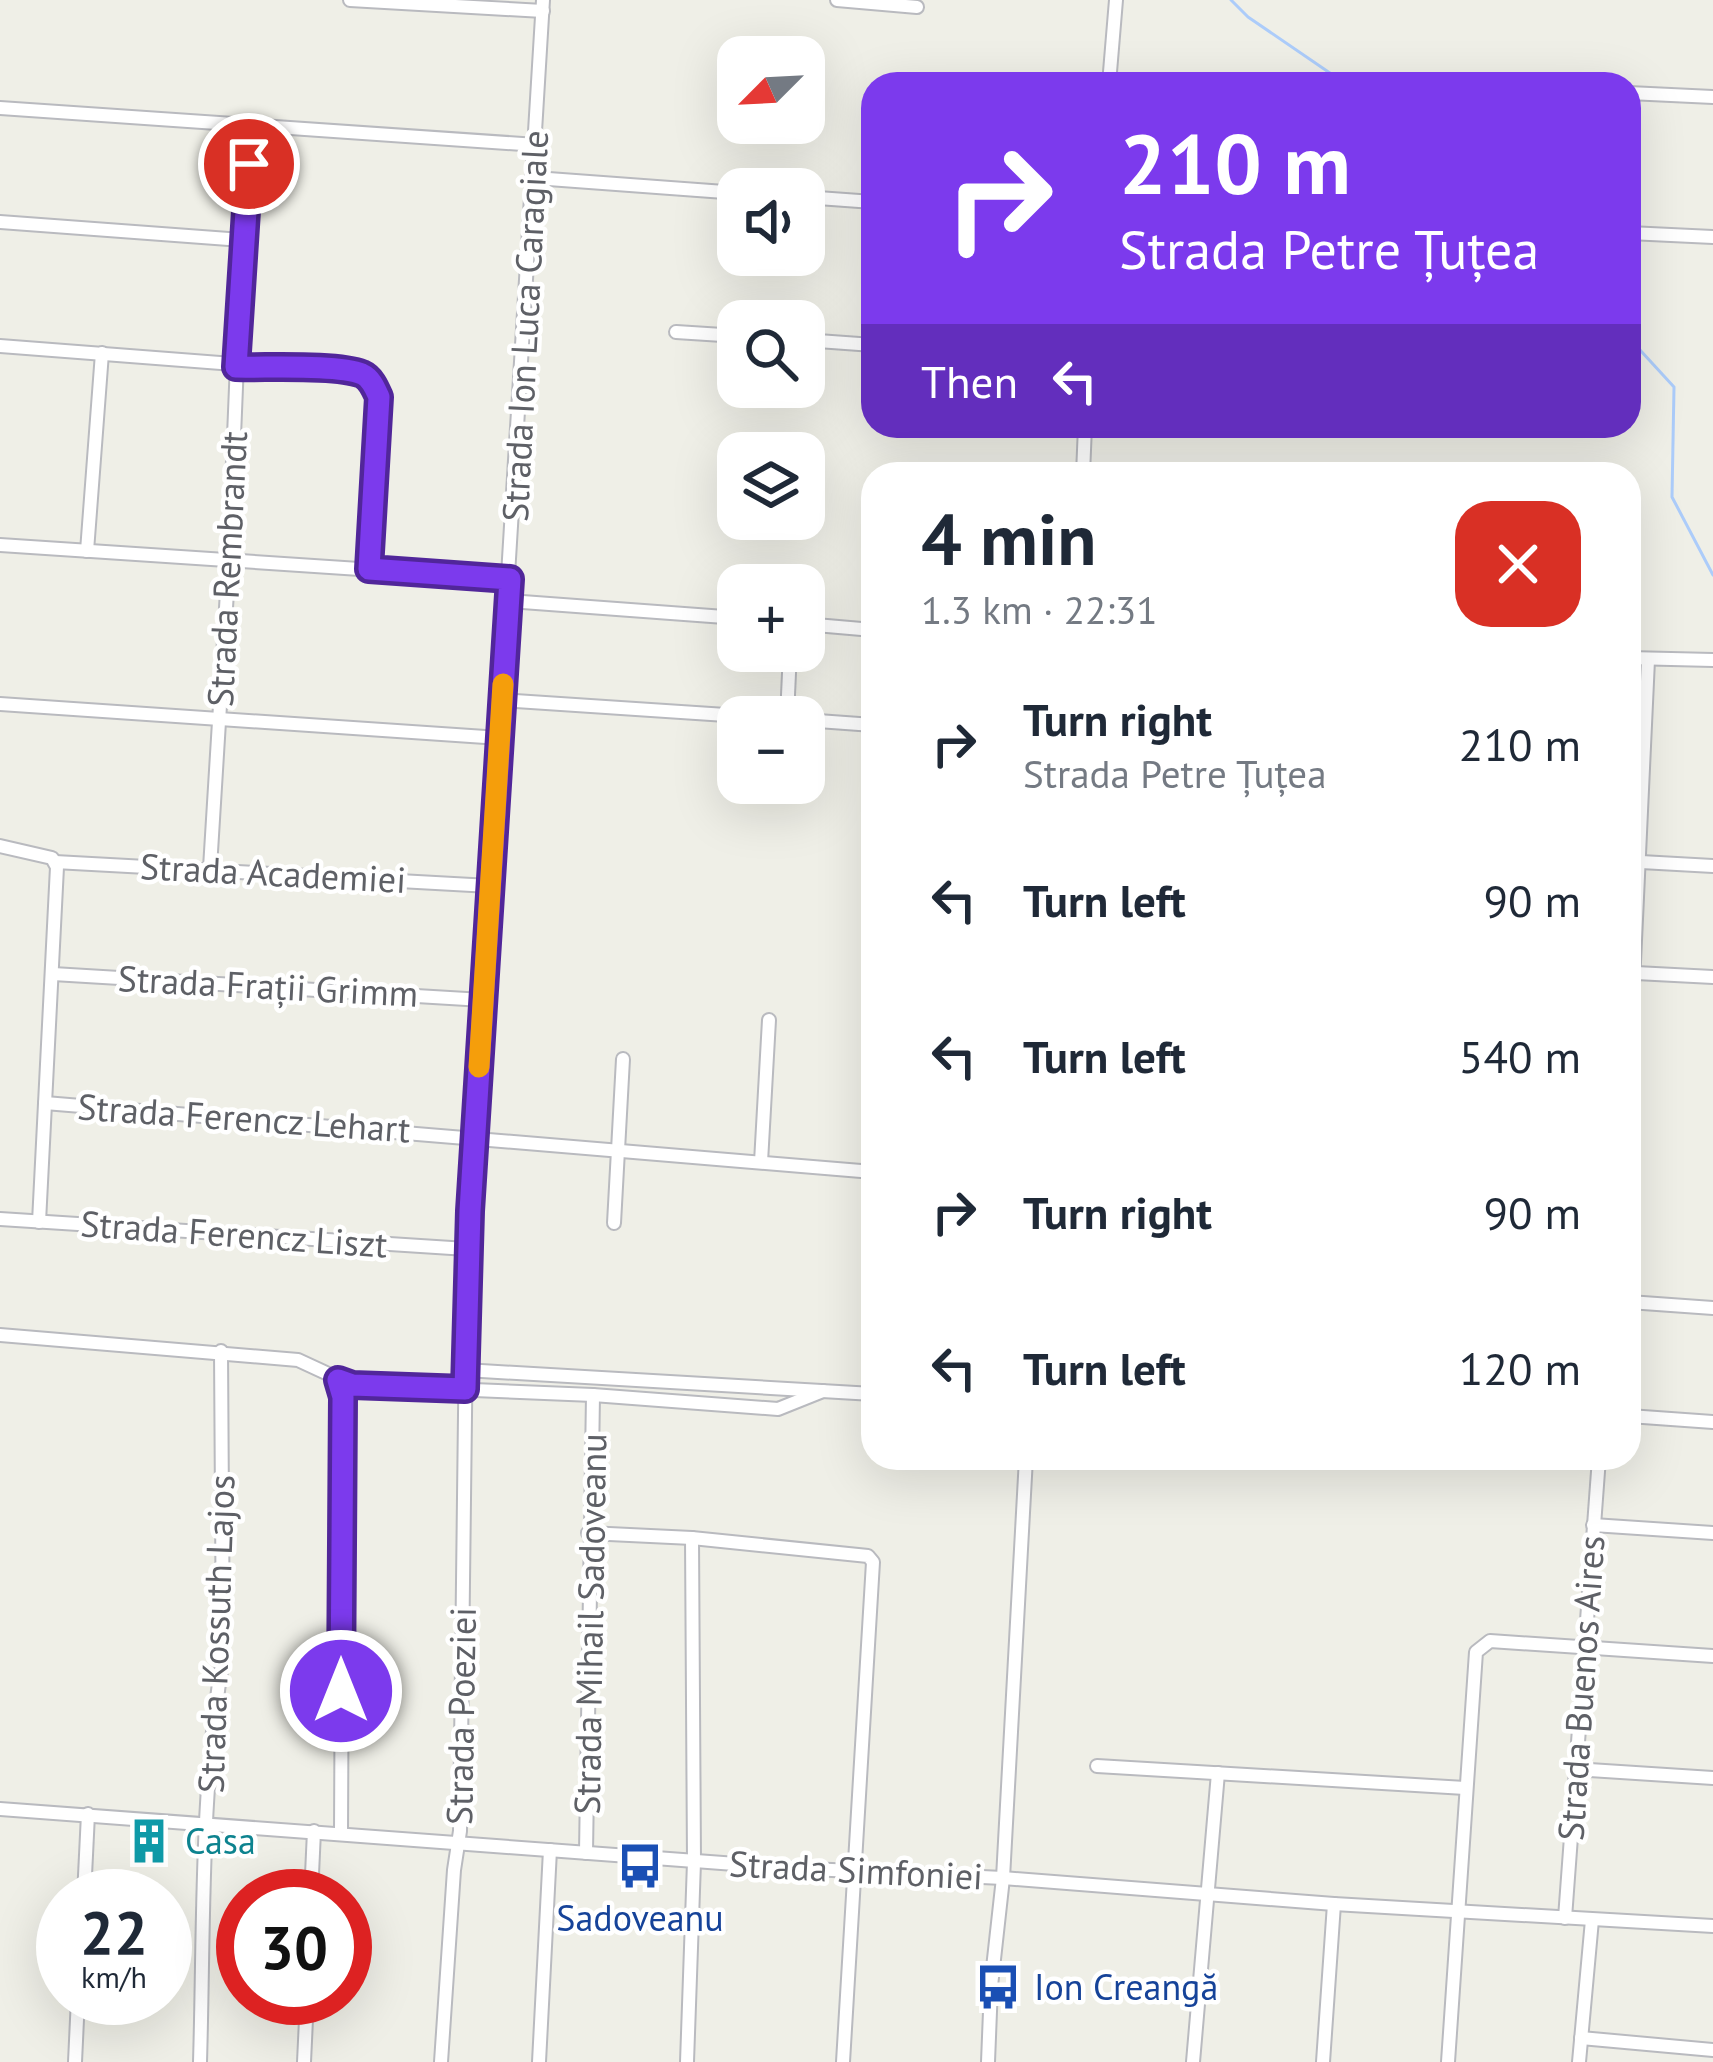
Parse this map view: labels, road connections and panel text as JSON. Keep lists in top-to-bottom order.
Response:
{
  "streets": {
    "street": [
      "Strada Ion Luca Caragiale",
      "Strada Rembrandt",
      "Strada Academiei",
      "Strada Frații Grimm",
      "Strada Ferencz Lehart",
      "Strada Ferencz Liszt",
      "Strada Mihail Sadoveanu",
      "Strada Kossuth Lajos",
      "Strada Buenos Aires",
      "Strada Poeziei",
      "Strada Simfoniei"
    ]
  },
  "crossings": [
    ["Strada Ion Luca Caragiale", "Strada Academiei"],
    ["Strada Ion Luca Caragiale", "Strada Frații Grimm"],
    ["Strada Ion Luca Caragiale", "Strada Ferencz Lehart"],
    ["Strada Ion Luca Caragiale", "Strada Ferencz Liszt"],
    ["Strada Ion Luca Caragiale", "Strada Poeziei"],
    ["Strada Rembrandt", "Strada Academiei"],
    ["Strada Mihail Sadoveanu", "Strada Simfoniei"],
    ["Strada Kossuth Lajos", "Strada Simfoniei"],
    ["Strada Buenos Aires", "Strada Simfoniei"],
    ["Strada Poeziei", "Strada Simfoniei"]
  ],
  "places": {
    "building": ["Casa"],
    "bus stop": ["Sadoveanu", "Ion Creangă"]
  },
  "north": "bottom left",
  "page": {
    "map_buttons": ["+", "−"],
    "turn": ["210 m", "Strada Petre Țuțea"],
    "then": "Then",
    "heading": ["4 min", "1.3 km · 22:31"],
    "list": [
      {
        "name": "Turn right",
        "note": "Strada Petre Țuțea",
        "value": "210 m"
      },
      {
        "name": "Turn left",
        "value": "90 m"
      },
      {
        "name": "Turn left",
        "value": "540 m"
      },
      {
        "name": "Turn right",
        "value": "90 m"
      },
      {
        "name": "Turn left",
        "value": "120 m"
      }
    ],
    "speed": "22 km/h",
    "limit": "30"
  }
}
